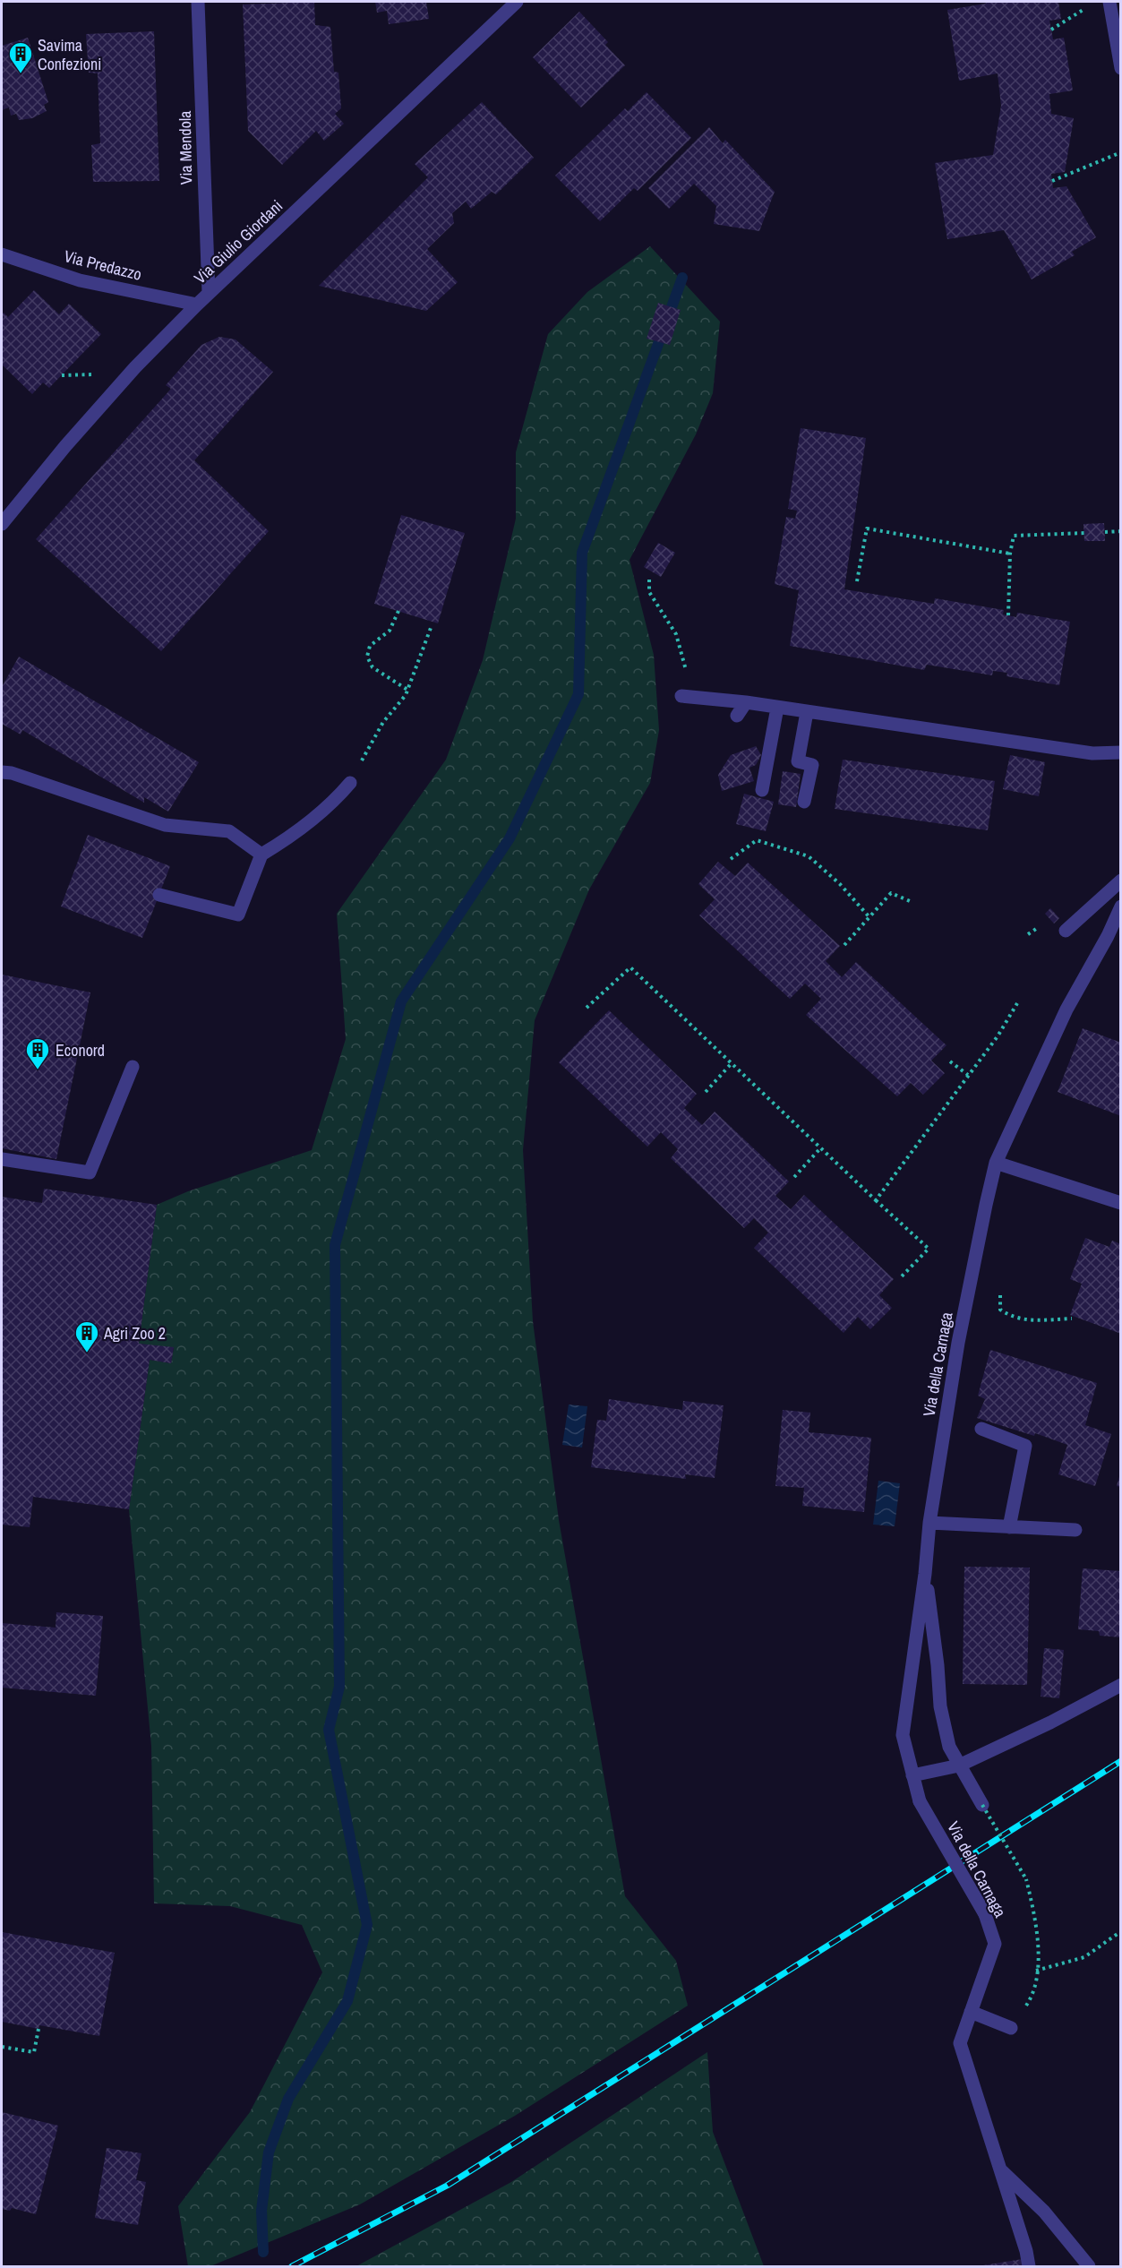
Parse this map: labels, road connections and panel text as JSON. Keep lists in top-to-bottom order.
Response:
{
  "streets": {
    "street": [
      "Via Mendola",
      "Via Giulio Giordani",
      "Via Predazzo",
      "Via della Carnaga"
    ]
  },
  "crossings": [
    ["Via Mendola", "Via Giulio Giordani"],
    ["Via Giulio Giordani", "Via Predazzo"]
  ],
  "places": {
    "building": ["Savima Confezioni", "Econord", "Agri Zoo 2"]
  }
}
